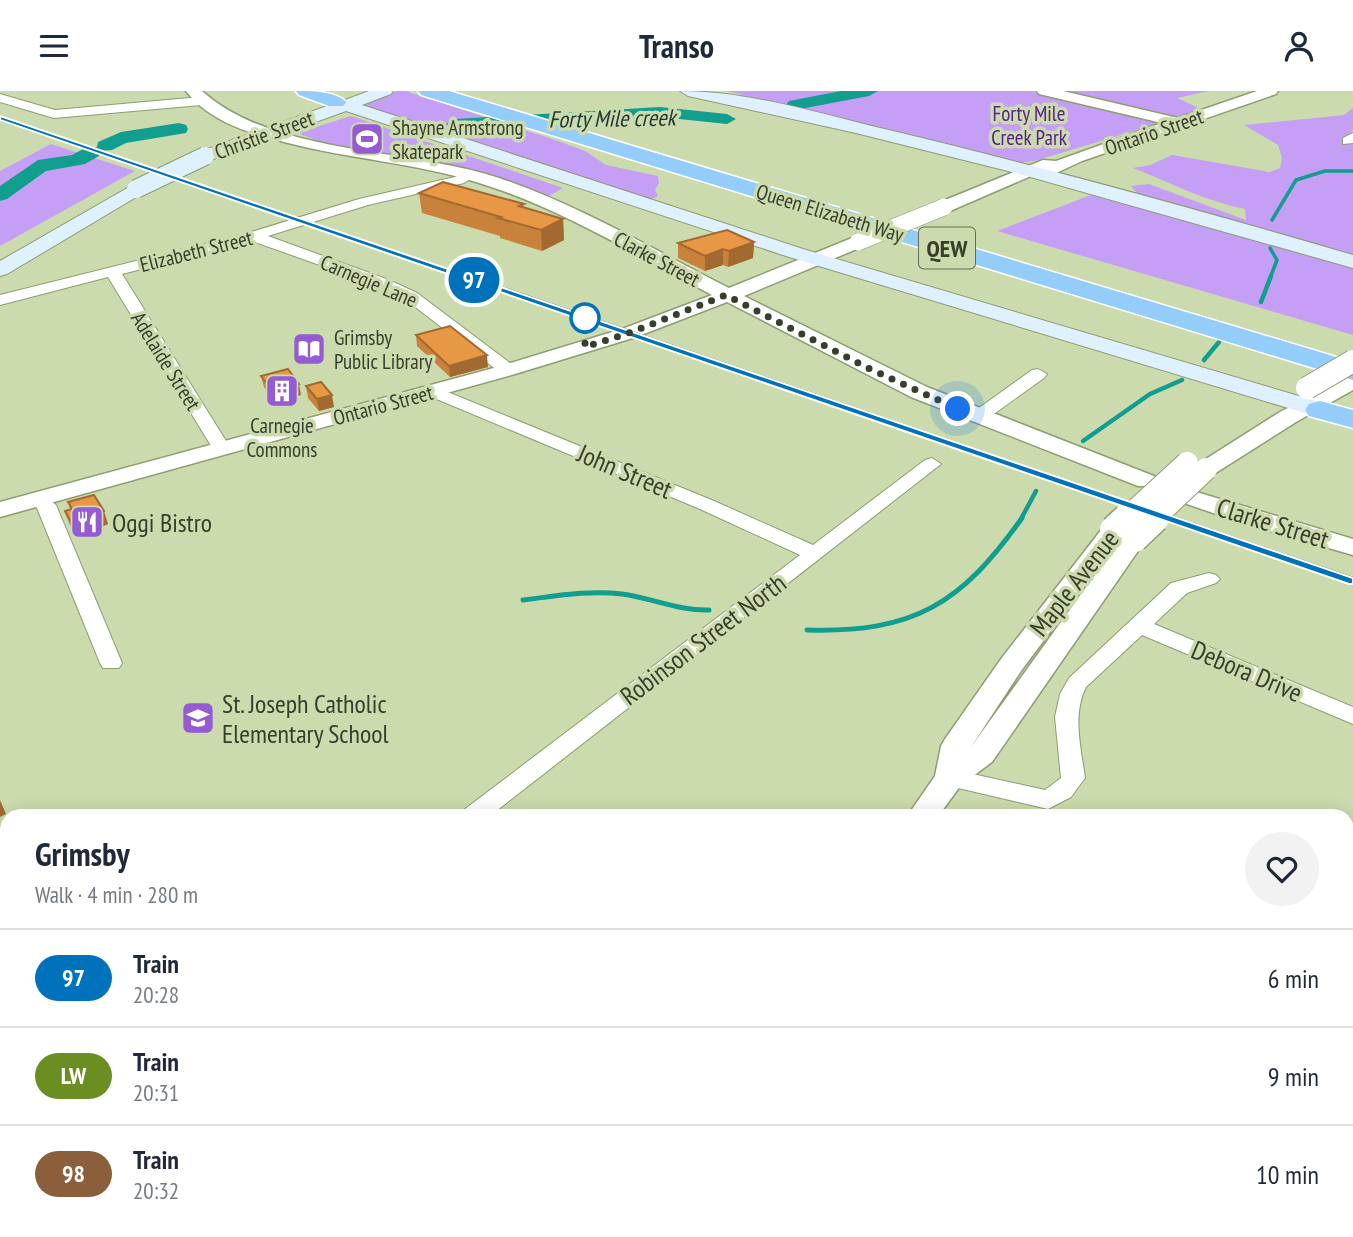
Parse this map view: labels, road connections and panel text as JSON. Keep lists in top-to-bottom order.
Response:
{
  "streets": {
    "highway": ["Queen Elizabeth Way", "QEW"],
    "main road": ["Christie Street"],
    "street": [
      "Ontario Street",
      "Elizabeth Street",
      "Clarke Street",
      "Carnegie Lane",
      "Adelaide Street",
      "John Street",
      "Maple Avenue",
      "Robinson Street North",
      "Debora Drive"
    ]
  },
  "crossings": [
    ["Ontario Street", "Clarke Street"],
    ["Ontario Street", "Carnegie Lane"],
    ["Ontario Street", "Adelaide Street"],
    ["Ontario Street", "John Street"],
    ["Christie Street", "Clarke Street"],
    ["Elizabeth Street", "Clarke Street"],
    ["Elizabeth Street", "Carnegie Lane"],
    ["Elizabeth Street", "Adelaide Street"],
    ["John Street", "Robinson Street North"]
  ],
  "water": ["Forty Mile creek"],
  "parks": ["Forty Mile Creek Park"],
  "places": {
    "sports": ["Shayne Armstrong Skatepark"],
    "library": ["Grimsby Public Library"],
    "building": ["Carnegie Commons"],
    "restaurant": ["Oggi Bistro"],
    "school or university": ["St. Joseph Catholic Elementary School"]
  },
  "page": {
    "header": "Transo",
    "on_map": "97",
    "heading": ["Grimsby", "Walk · 4 min · 280 m"],
    "list": [
      {
        "mark": "97",
        "name": "Train",
        "note": "20:28",
        "value": "6 min"
      },
      {
        "mark": "LW",
        "name": "Train",
        "note": "20:31",
        "value": "9 min"
      },
      {
        "mark": "98",
        "name": "Train",
        "note": "20:32",
        "value": "10 min"
      }
    ]
  }
}
